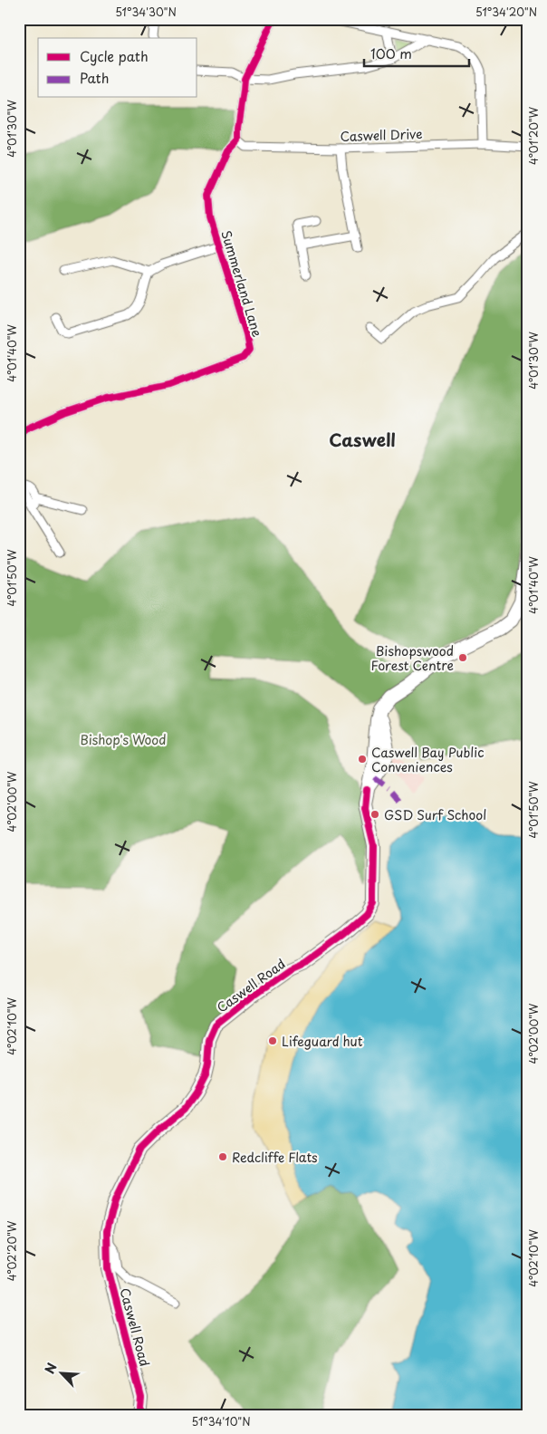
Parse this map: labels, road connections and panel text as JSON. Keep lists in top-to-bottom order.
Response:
{
  "streets": {
    "street": ["Caswell Drive", "Summerland Lane", "Caswell Road"]
  },
  "crossings": [
    ["Caswell Drive", "Summerland Lane"]
  ],
  "districts": ["Caswell"],
  "parks": ["Bishop's Wood"],
  "places": [
    "Bishopswood Forest Centre",
    "Caswell Bay Public Conveniences",
    "GSD Surf School",
    "Lifeguard hut",
    "Redcliffe Flats"
  ],
  "legend": ["Cycle path", "Path"],
  "scale_bar": "100 m",
  "north": "top left",
  "coordinates": [
    "51°34'30\"N",
    "51°34'20\"N",
    "4°01'30\"W",
    "4°01'20\"W",
    "4°01'40\"W",
    "4°01'50\"W",
    "4°02'00\"W",
    "4°02'10\"W",
    "4°02'20\"W",
    "51°34'10\"N"
  ]
}
